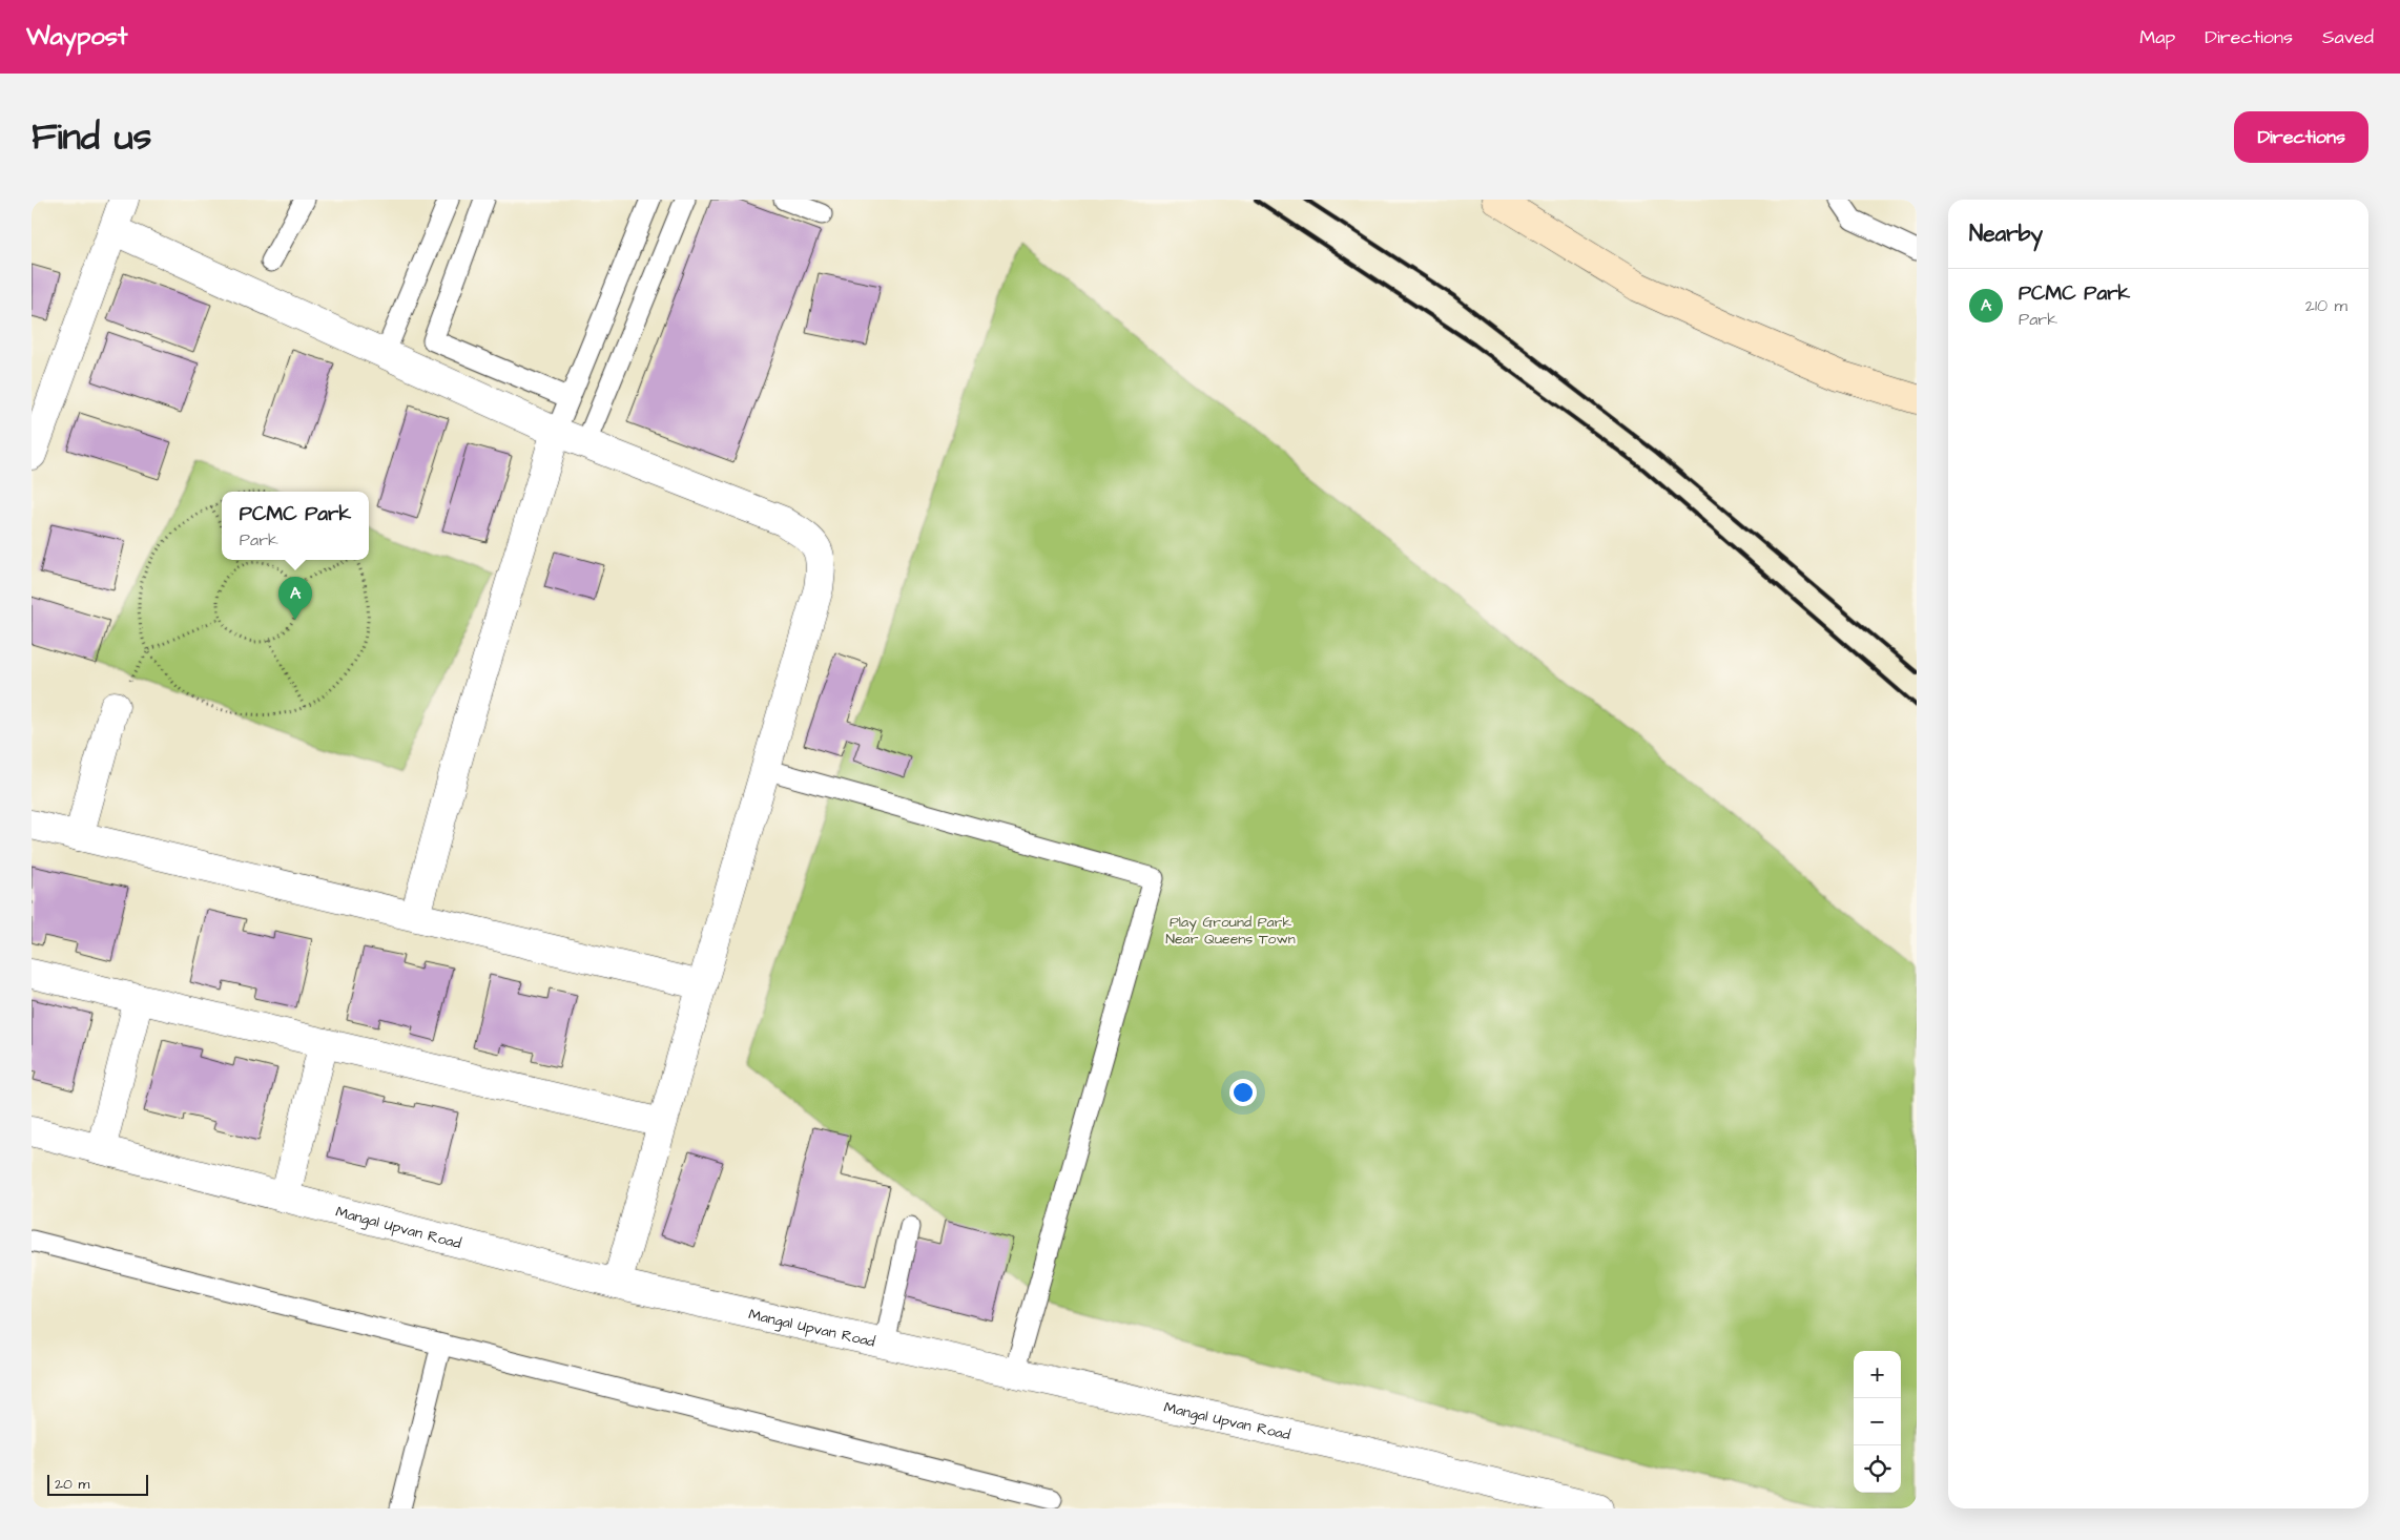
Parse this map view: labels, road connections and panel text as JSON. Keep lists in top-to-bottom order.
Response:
{
  "streets": {
    "street": ["Mangal Upvan Road"]
  },
  "parks": ["Play Ground Park Near Queens Town"],
  "scale_bar": "20 m",
  "page": {
    "header": "Waypost",
    "nav": ["Map", "Directions", "Saved"],
    "title": "Find us",
    "buttons": "Directions",
    "heading": "Nearby",
    "list": [
      {
        "mark": "A",
        "name": "PCMC Park",
        "note": "Park",
        "value": "210 m"
      }
    ],
    "popup": ["PCMC Park", "Park"],
    "pins": "A",
    "map_buttons": ["+", "−"],
    "scale": "20 m"
  }
}
